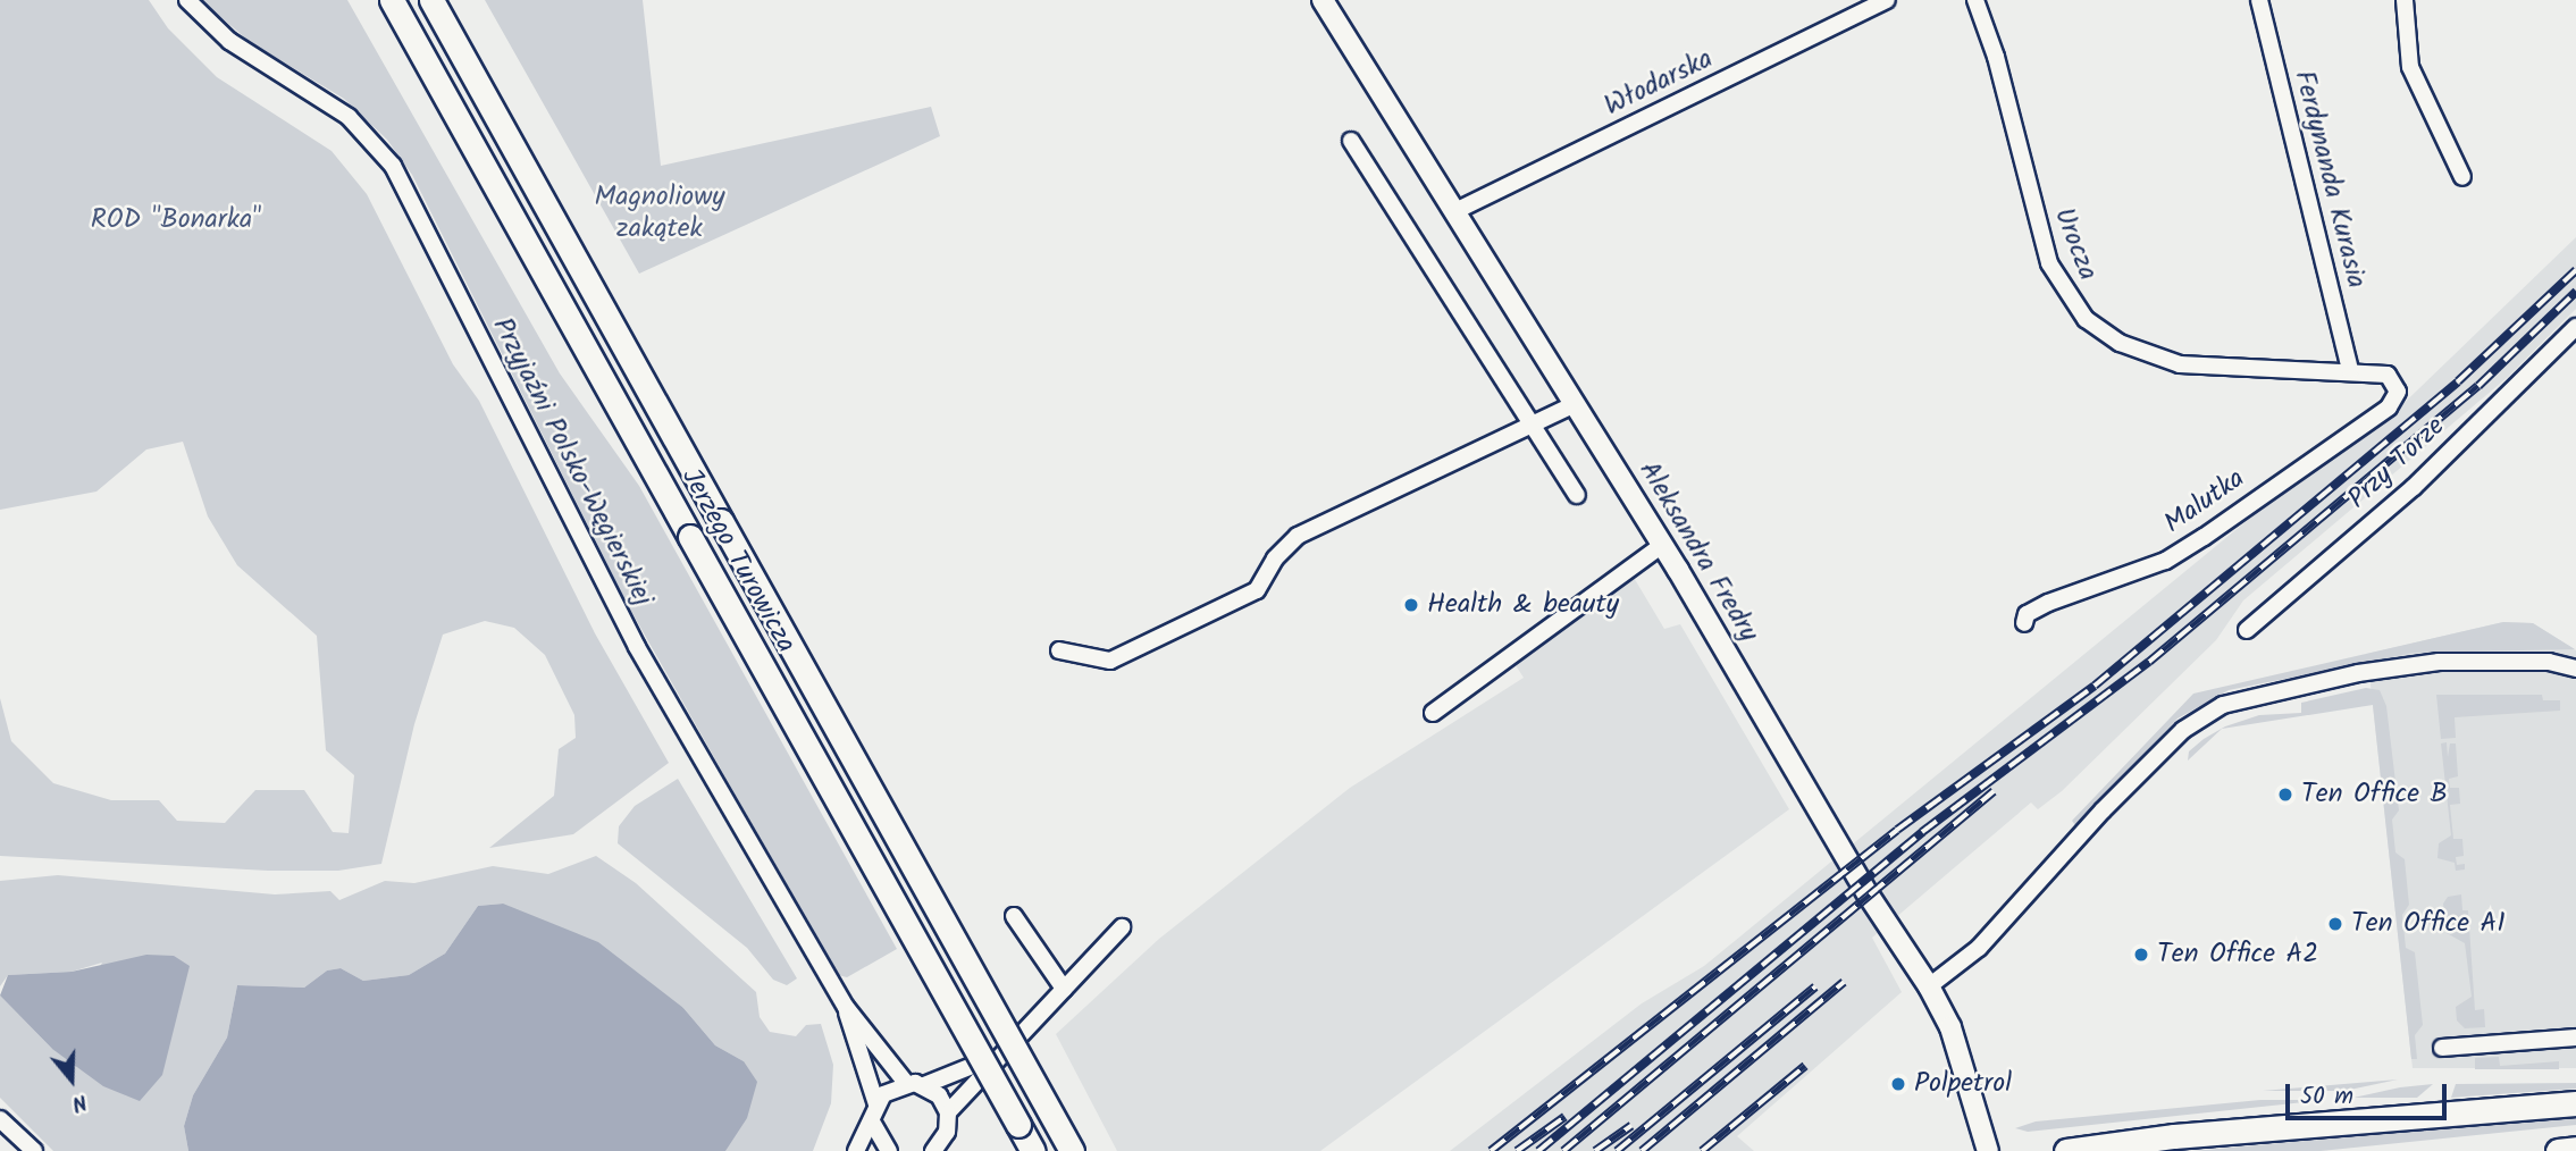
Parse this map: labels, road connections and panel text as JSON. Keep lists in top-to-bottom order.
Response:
{
  "streets": {
    "main road": ["Jerzego Turowicza"],
    "street": [
      "Włodarska",
      "Ferdynanda Kurasia",
      "Urocza",
      "Przyjaźni Polsko-Węgierskiej",
      "Przy Torze",
      "Malutka",
      "Aleksandra Fredry"
    ]
  },
  "crossings": [
    ["Włodarska", "Aleksandra Fredry"],
    ["Ferdynanda Kurasia", "Urocza"],
    ["Urocza", "Malutka"]
  ],
  "parks": ["Magnoliowy zakątek", "ROD \"Bonarka\""],
  "places": [
    "Health & beauty",
    "Ten Office B",
    "Ten Office A1",
    "Ten Office A2",
    "Polpetrol"
  ],
  "scale_bar": "50 m",
  "north": "bottom"
}
